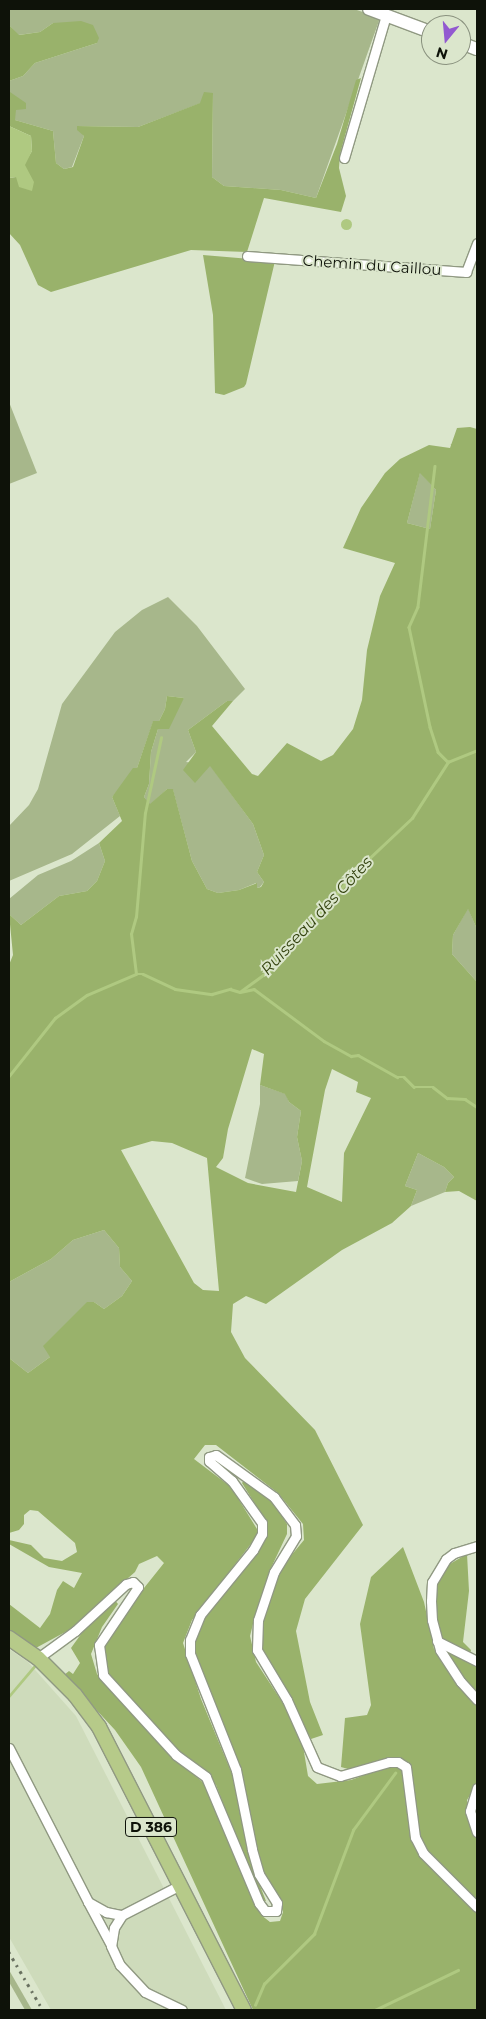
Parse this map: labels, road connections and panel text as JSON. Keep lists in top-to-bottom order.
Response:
{
  "streets": {
    "main road": ["D 386"],
    "street": ["Chemin du Caillou"]
  },
  "water": ["Ruisseau des Côtes"],
  "north": "bottom"
}
